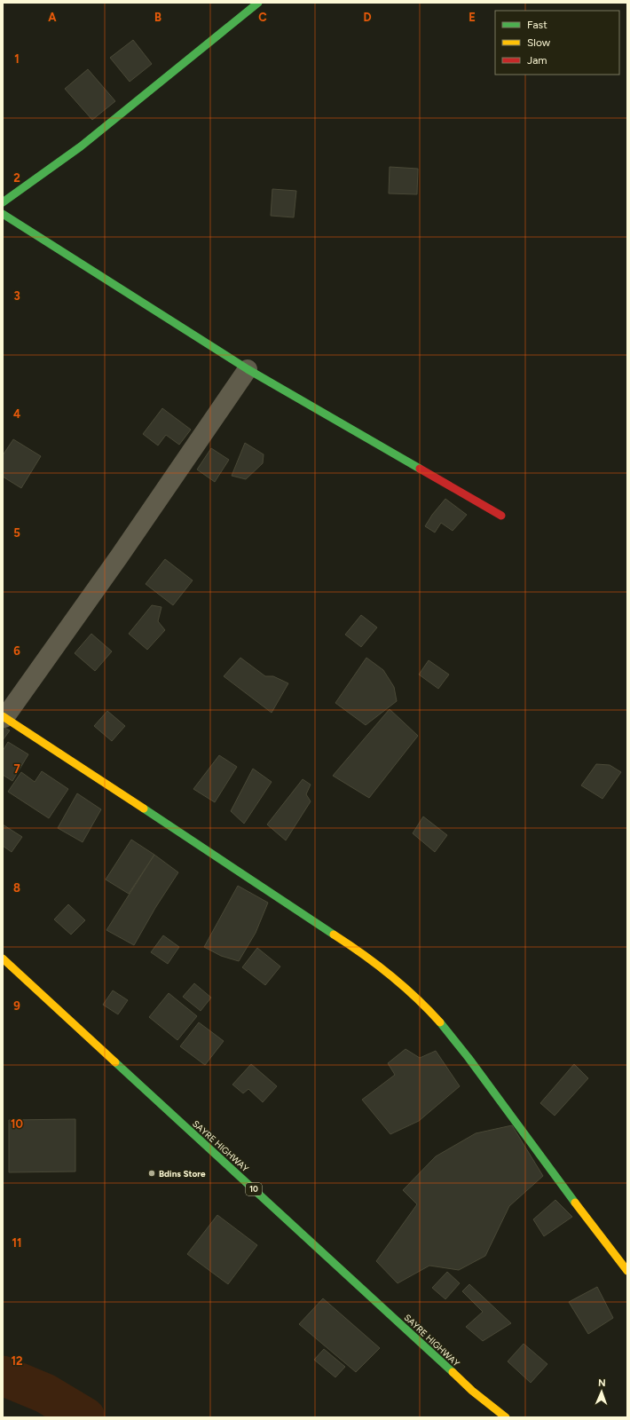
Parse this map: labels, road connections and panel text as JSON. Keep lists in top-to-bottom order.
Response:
{
  "streets": {
    "main road": ["SAYRE HIGHWAY", "10"]
  },
  "places": ["Bdins Store"],
  "legend": ["Fast", "Slow", "Jam"],
  "north": "top",
  "grid": {
    "columns": [
      "A",
      "B",
      "C",
      "D",
      "E"
    ],
    "rows": [
      "1",
      "2",
      "3",
      "4",
      "5",
      "6",
      "7",
      "8",
      "9",
      "10",
      "11",
      "12"
    ]
  }
}
